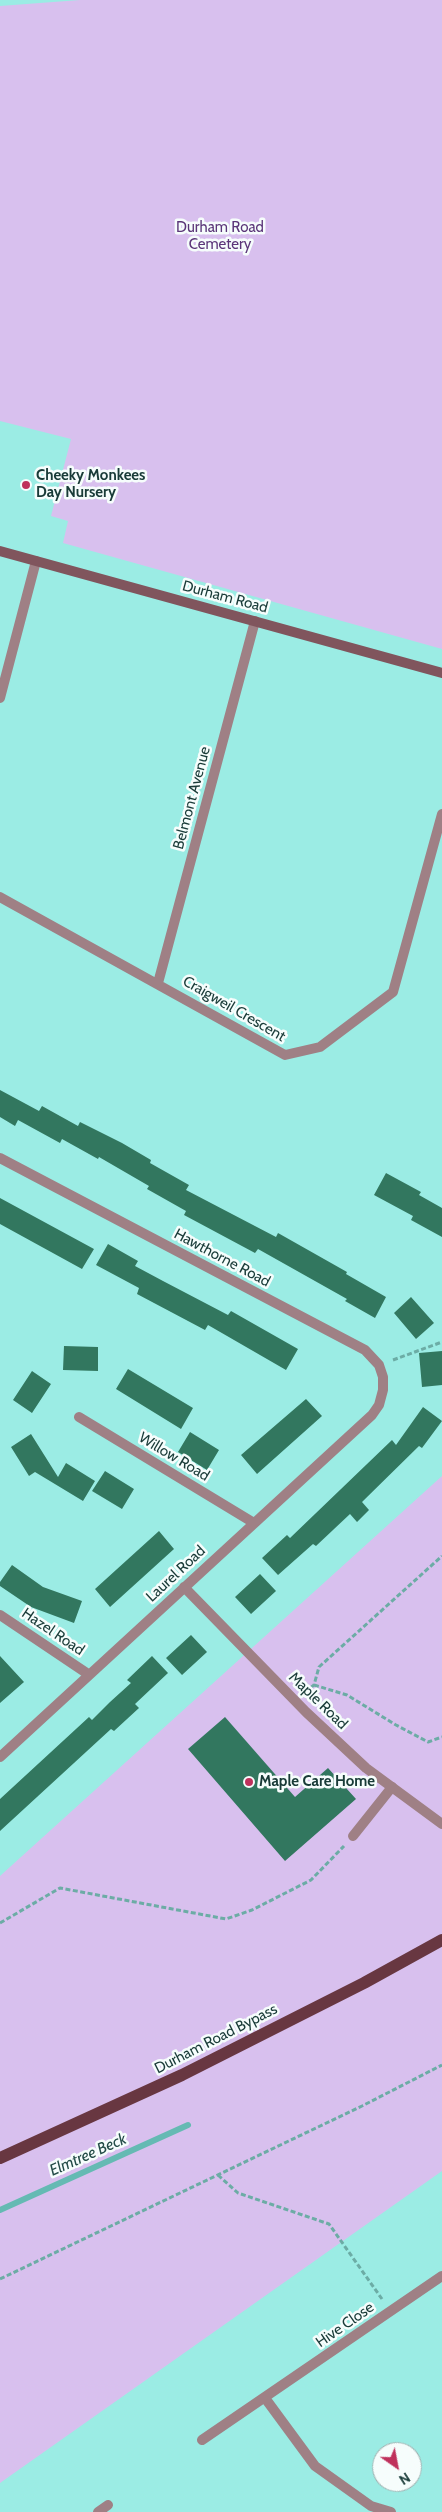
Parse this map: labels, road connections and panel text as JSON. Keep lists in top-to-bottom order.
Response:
{
  "streets": {
    "main road": ["Durham Road Bypass"],
    "street": [
      "Durham Road",
      "Belmont Avenue",
      "Craigweil Crescent",
      "Hawthorne Road",
      "Willow Road",
      "Laurel Road",
      "Hazel Road",
      "Maple Road",
      "Hive Close"
    ]
  },
  "crossings": [
    ["Durham Road", "Belmont Avenue"],
    ["Belmont Avenue", "Craigweil Crescent"],
    ["Hawthorne Road", "Laurel Road"],
    ["Willow Road", "Laurel Road"],
    ["Laurel Road", "Hazel Road"],
    ["Laurel Road", "Maple Road"]
  ],
  "water": ["Elmtree Beck"],
  "parks": ["Durham Road Cemetery"],
  "places": ["Cheeky Monkees Day Nursery", "Maple Care Home"],
  "north": "bottom right"
}
